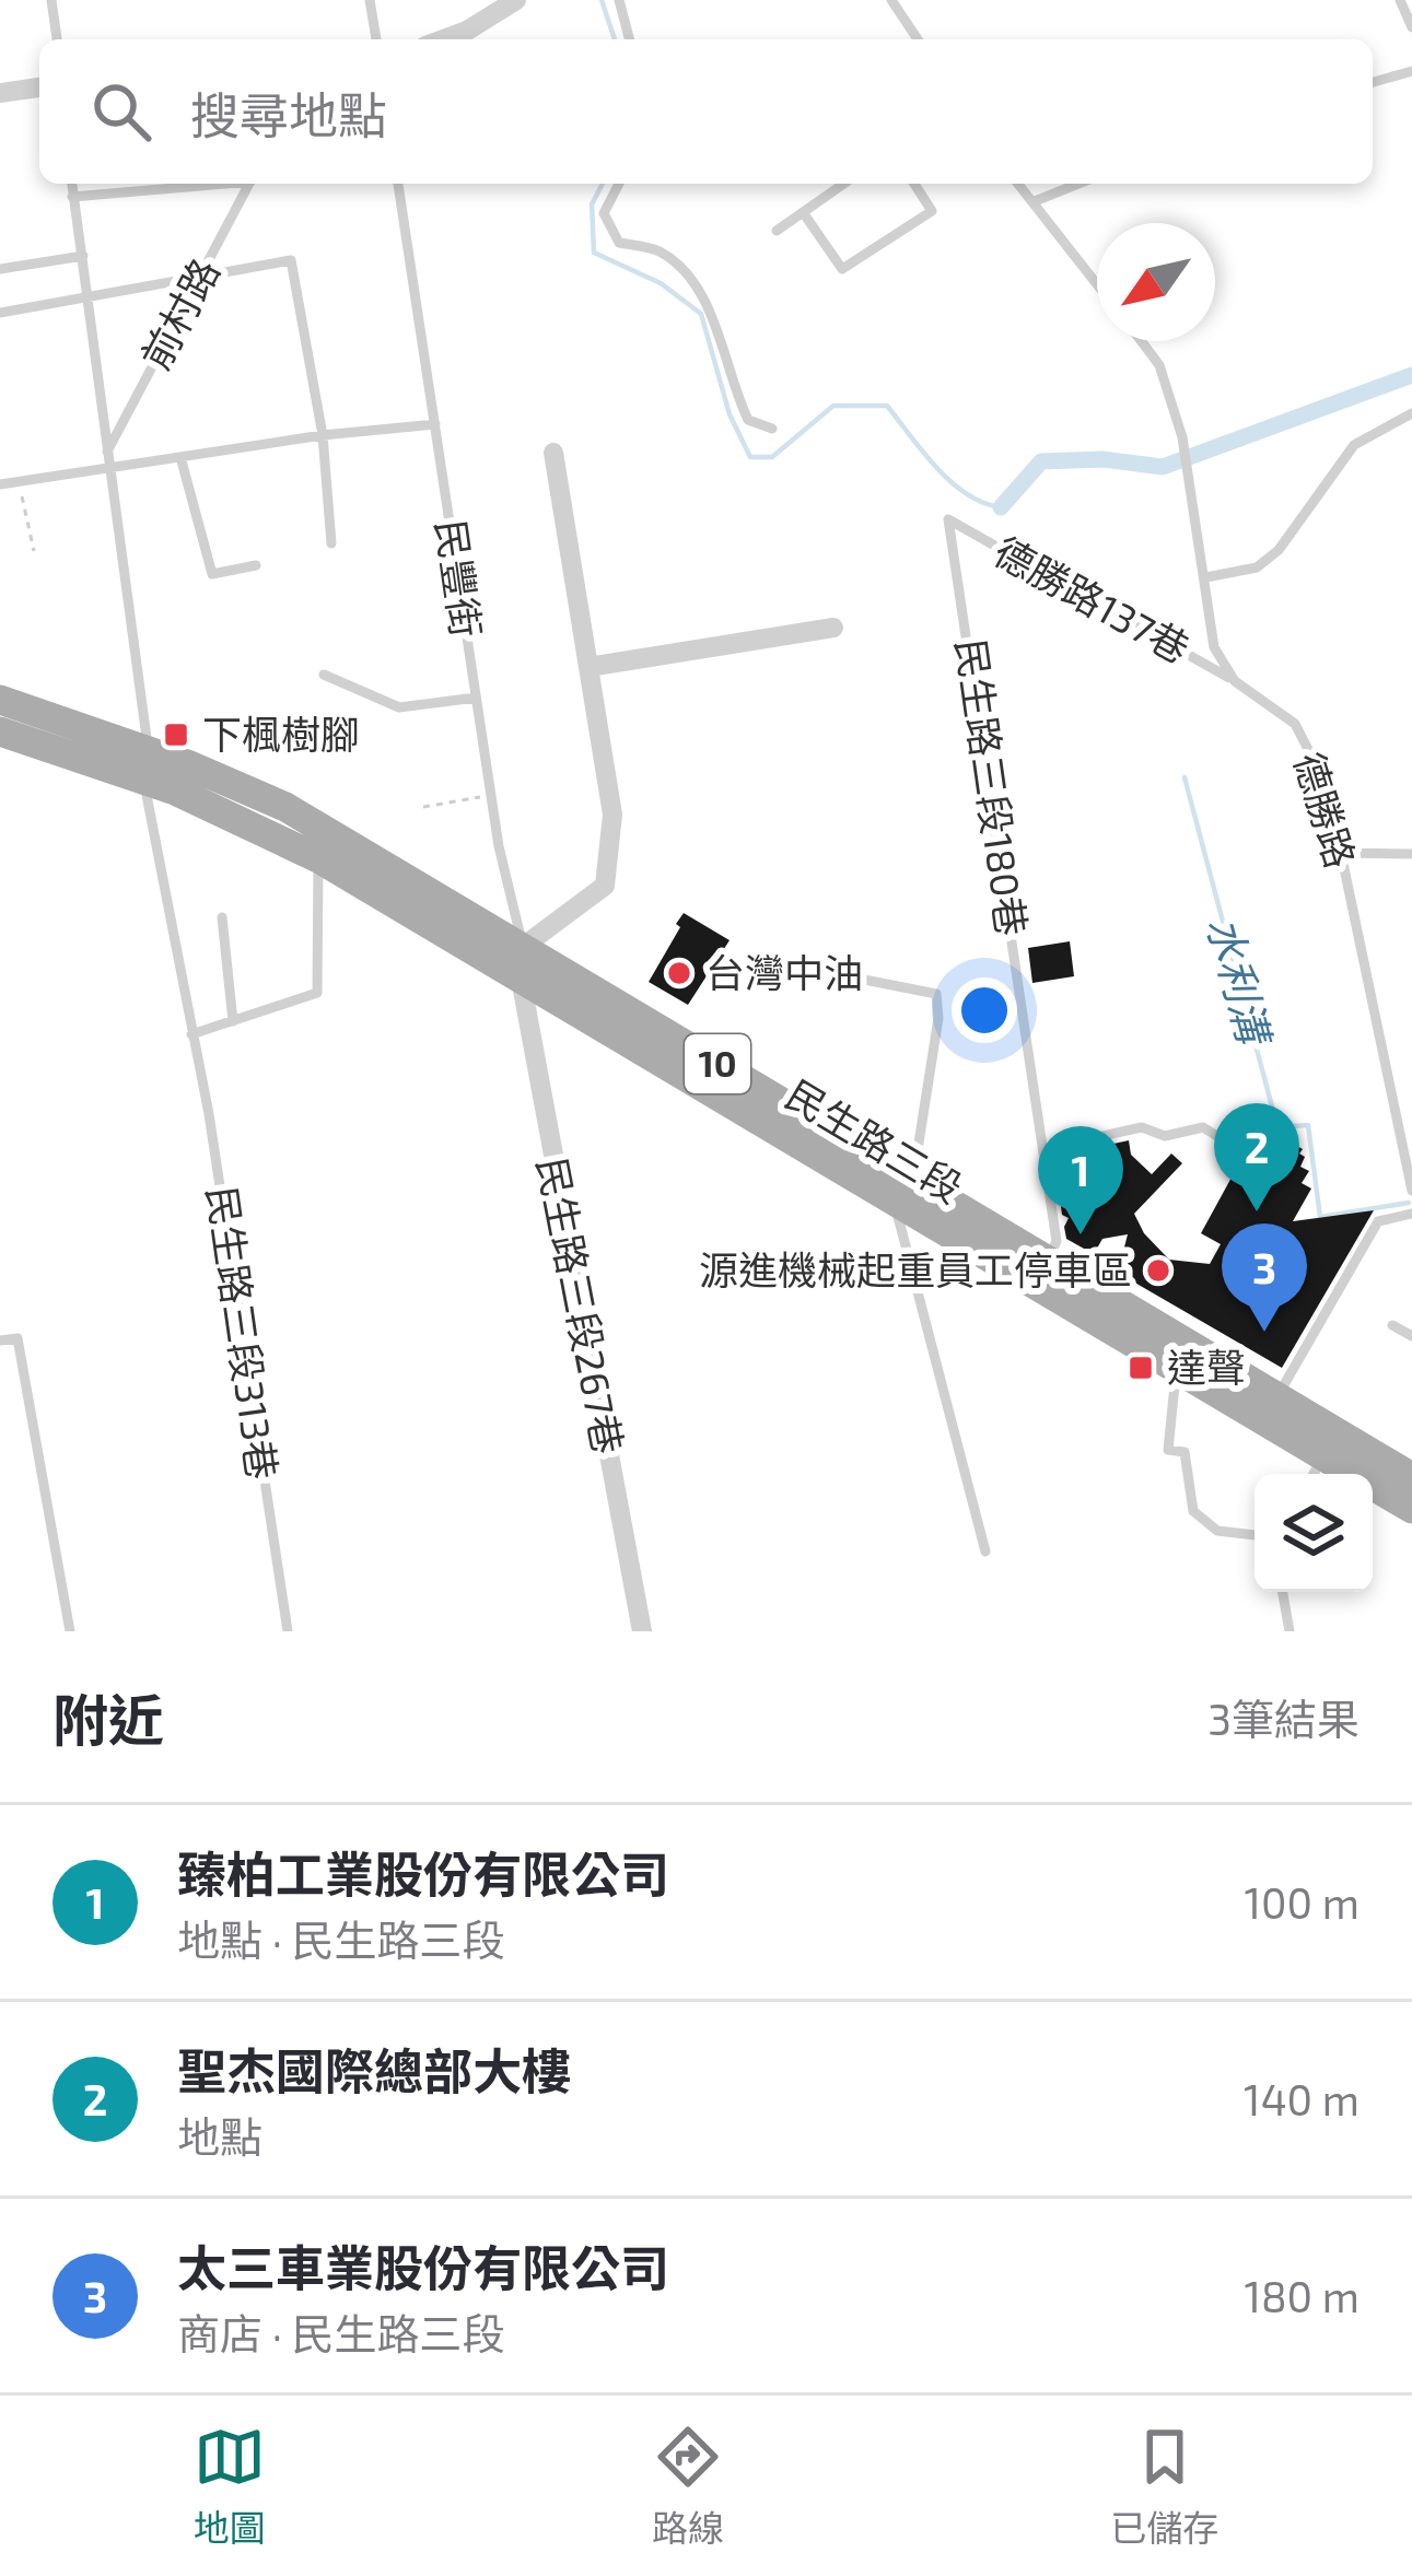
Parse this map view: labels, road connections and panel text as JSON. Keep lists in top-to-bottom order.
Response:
{
  "streets": {
    "main road": ["10", "民生路三段"],
    "street": ["民生路三段267巷"],
    "lane": [
      "前村路",
      "民豐街",
      "德勝路137巷",
      "民生路三段180巷",
      "德勝路",
      "民生路三段313巷"
    ]
  },
  "crossings": [
    ["前村路", "民生路三段"],
    ["前村路", "民生路三段313巷"],
    ["民豐街", "民生路三段"],
    ["民豐街", "民生路三段267巷"],
    ["德勝路137巷", "民生路三段180巷"],
    ["德勝路137巷", "德勝路"],
    ["民生路三段180巷", "民生路三段"],
    ["民生路三段", "民生路三段267巷"],
    ["民生路三段", "民生路三段313巷"]
  ],
  "water": ["水利溝"],
  "places": {
    "transit": ["下楓樹腳", "達聲"],
    "other": ["台灣中油", "源進機械起重員工停車區"]
  },
  "north": "bottom left",
  "page": {
    "search": "搜尋地點",
    "pins": ["2", "1", "3"],
    "heading": ["附近", "3筆結果"],
    "list": [
      {
        "mark": "1",
        "name": "臻柏工業股份有限公司",
        "note": "地點 · 民生路三段",
        "value": "100 m"
      },
      {
        "mark": "2",
        "name": "聖杰國際總部大樓",
        "note": "地點",
        "value": "140 m"
      },
      {
        "mark": "3",
        "name": "太三車業股份有限公司",
        "note": "商店 · 民生路三段",
        "value": "180 m"
      }
    ],
    "nav": ["地圖", "路線", "已儲存"]
  }
}
